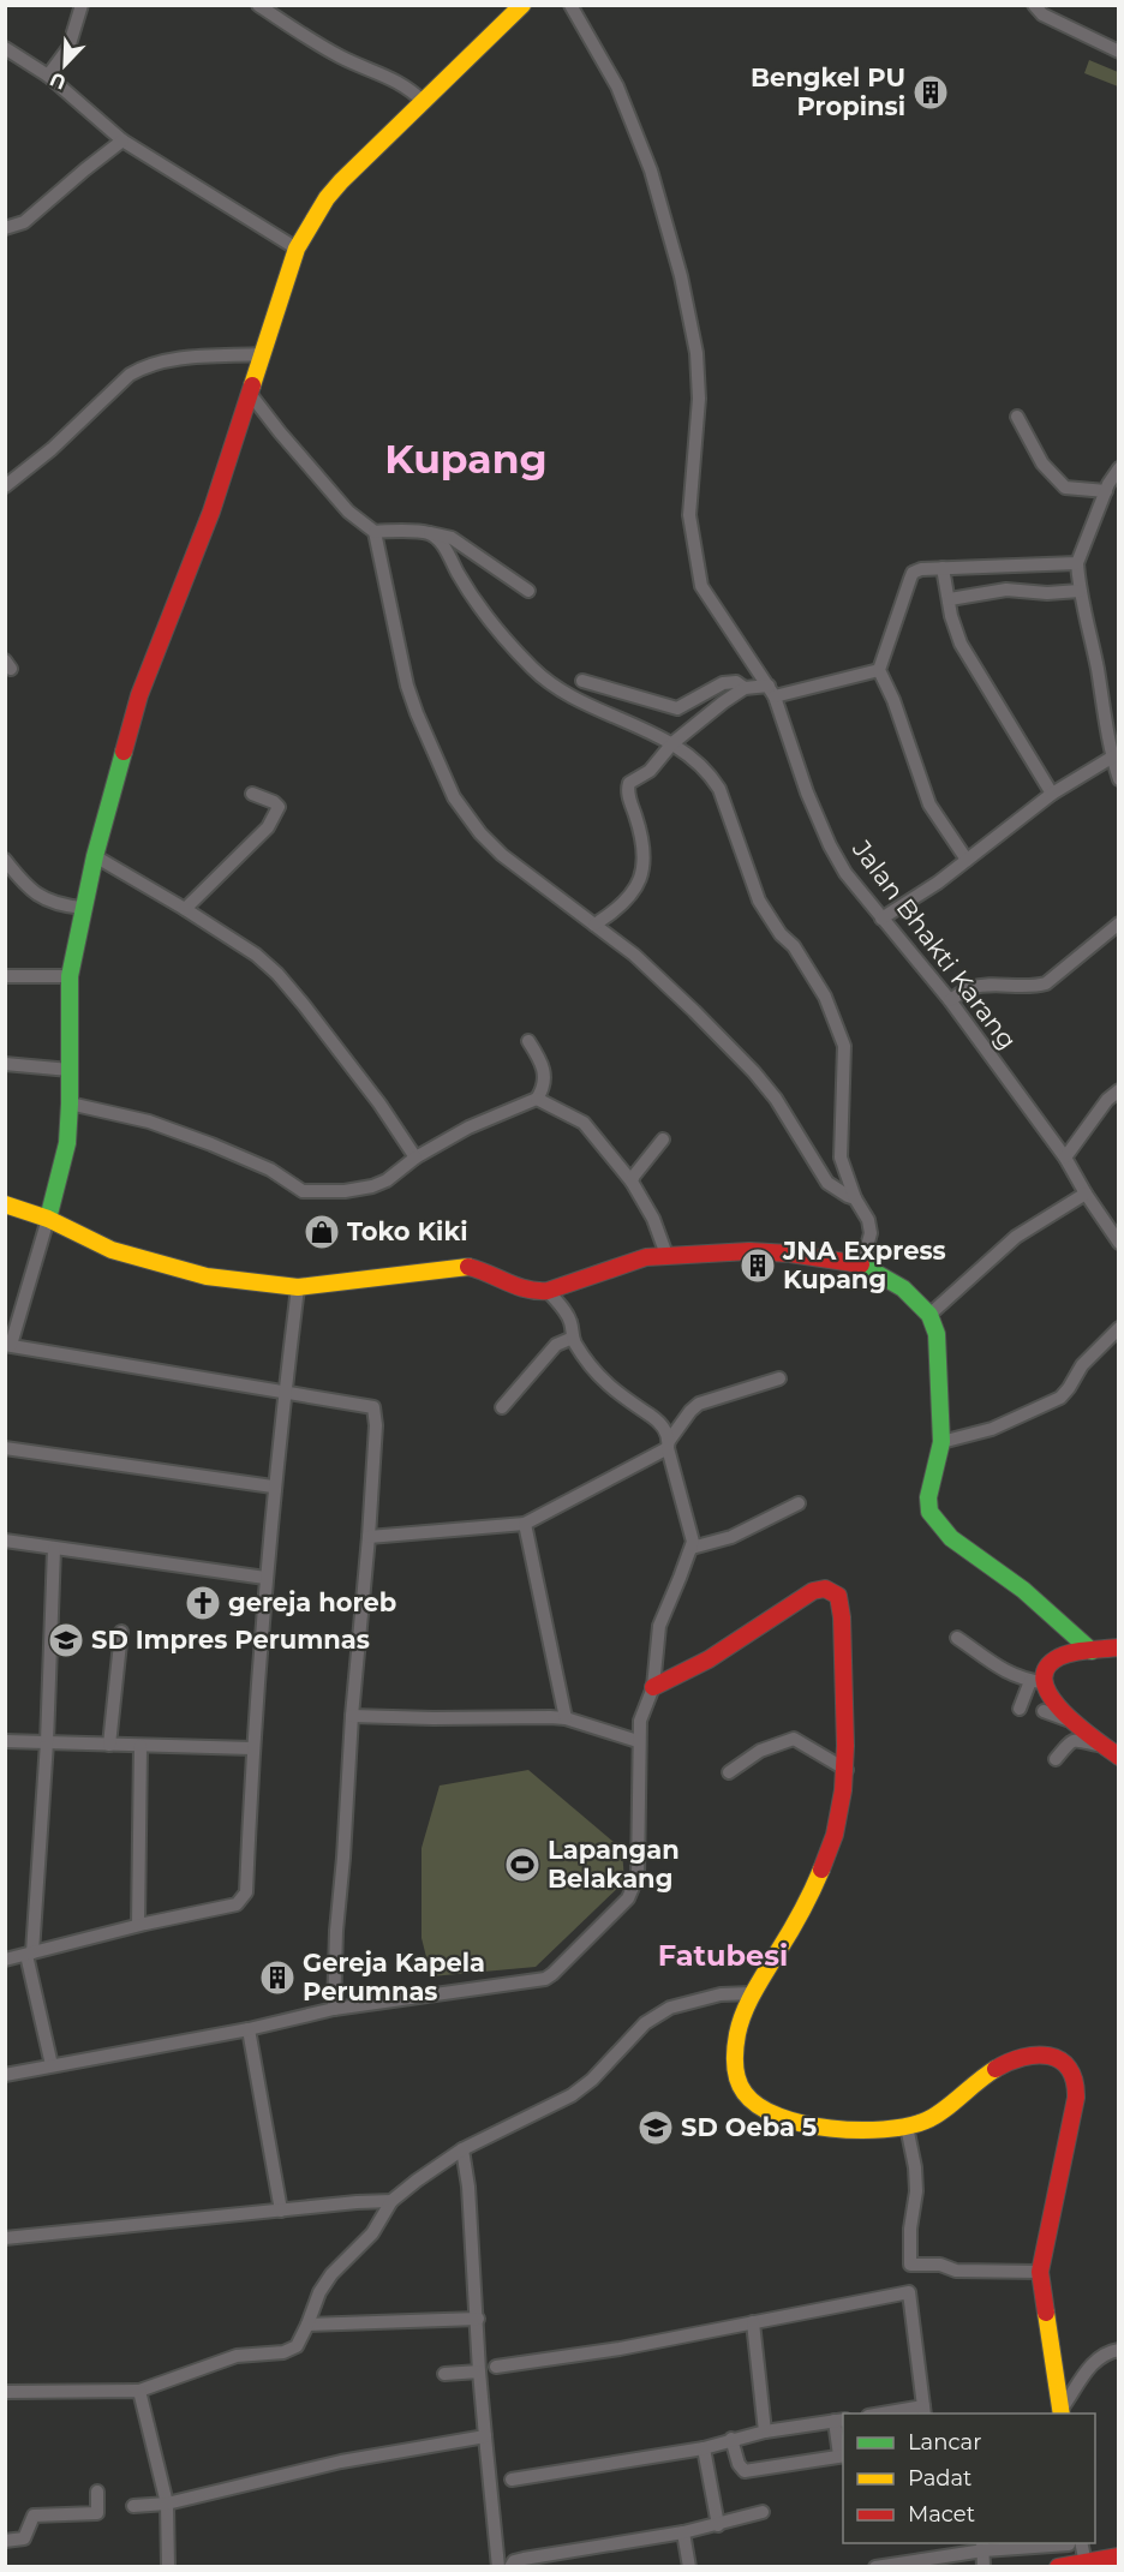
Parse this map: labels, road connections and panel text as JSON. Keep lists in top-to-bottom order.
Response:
{
  "streets": {
    "street": ["Jalan Bhakti Karang"]
  },
  "districts": ["Kupang", "Fatubesi"],
  "places": {
    "building": ["Bengkel PU Propinsi", "JNA Express Kupang", "Gereja Kapela Perumnas"],
    "shop": ["Toko Kiki"],
    "church": ["gereja horeb"],
    "school or university": ["SD Impres Perumnas", "SD Oeba 5"],
    "sports": ["Lapangan Belakang"]
  },
  "legend": ["Lancar", "Padat", "Macet"],
  "north": "bottom left"
}
